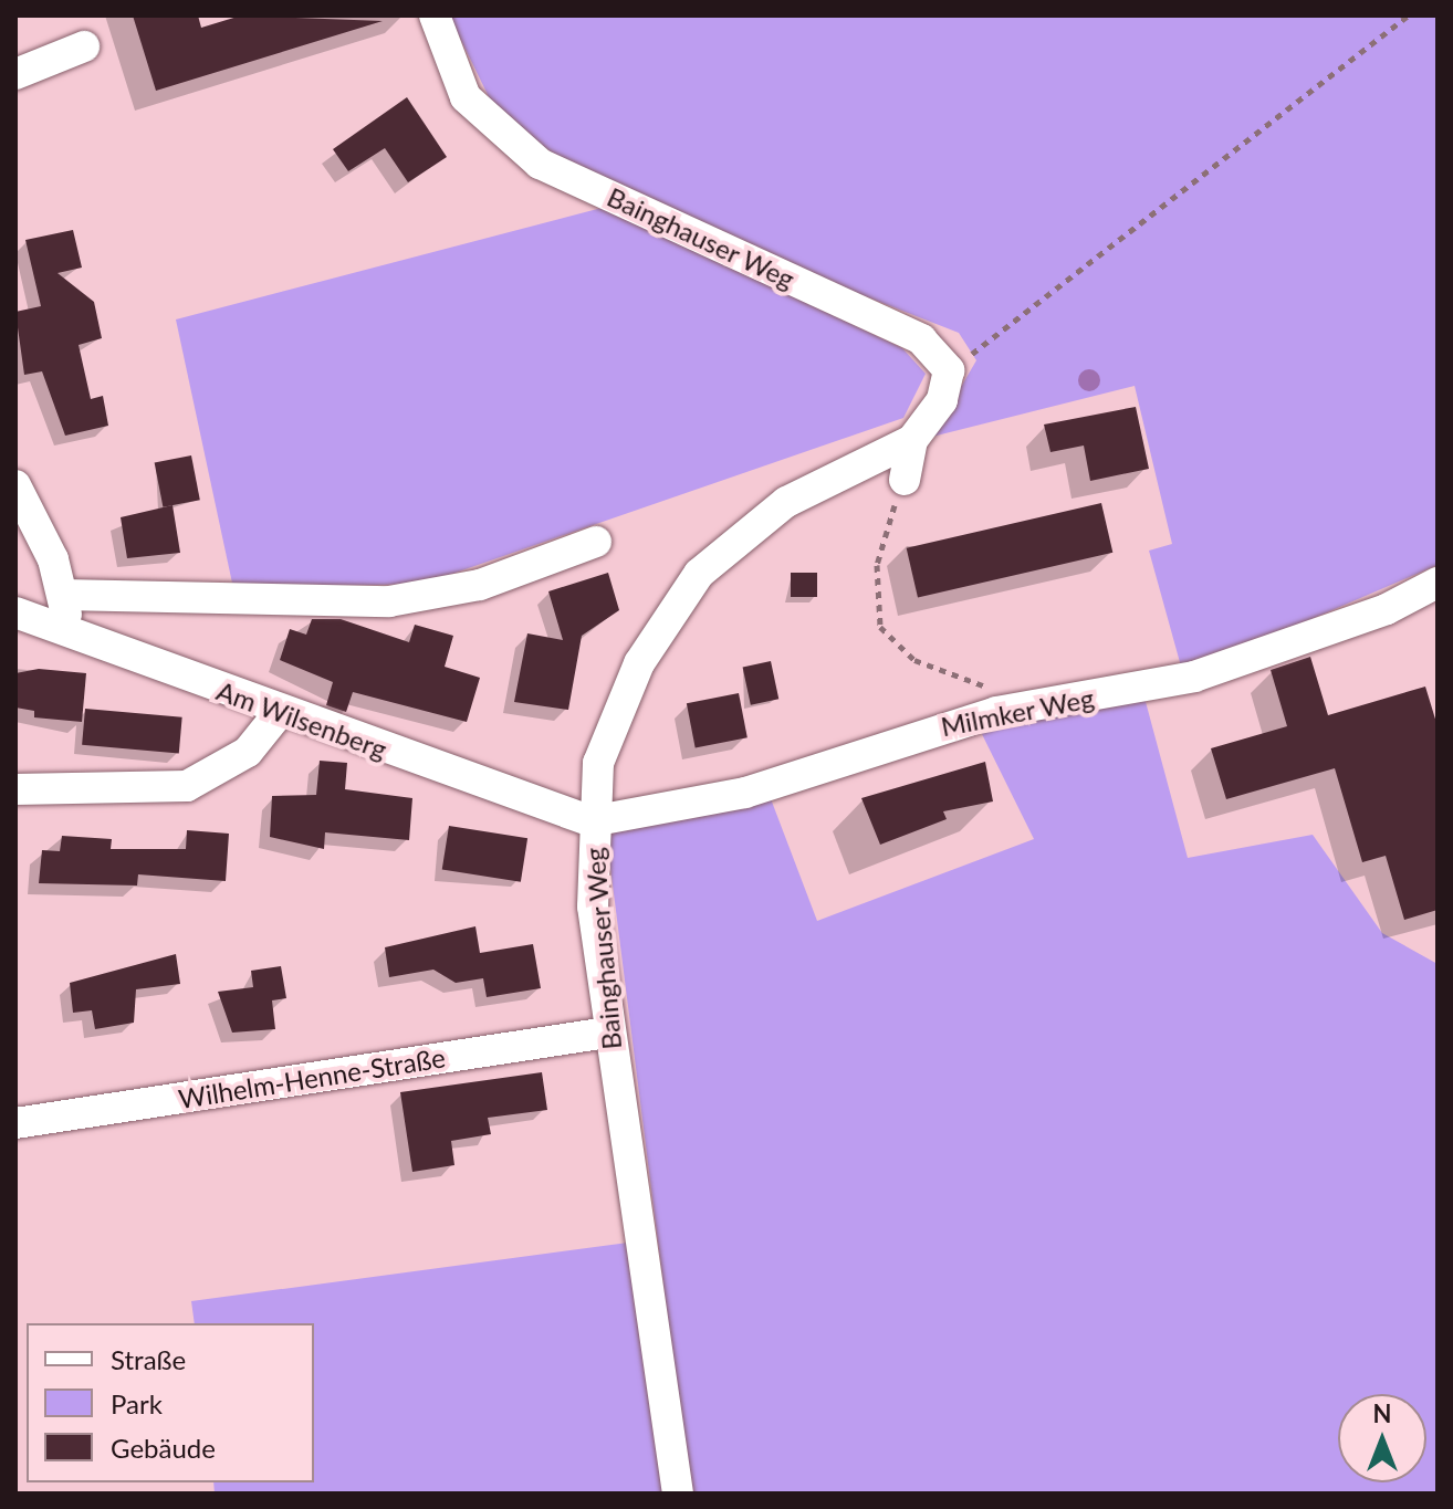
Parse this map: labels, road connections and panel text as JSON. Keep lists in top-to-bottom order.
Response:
{
  "streets": {
    "street": [
      "Bainghauser Weg",
      "Milmker Weg",
      "Am Wilsenberg",
      "Wilhelm-Henne-Straße"
    ]
  },
  "crossings": [
    ["Bainghauser Weg", "Milmker Weg"],
    ["Bainghauser Weg", "Am Wilsenberg"],
    ["Bainghauser Weg", "Wilhelm-Henne-Straße"],
    ["Milmker Weg", "Am Wilsenberg"]
  ],
  "legend": ["Straße", "Park", "Gebäude"],
  "north": "top"
}
